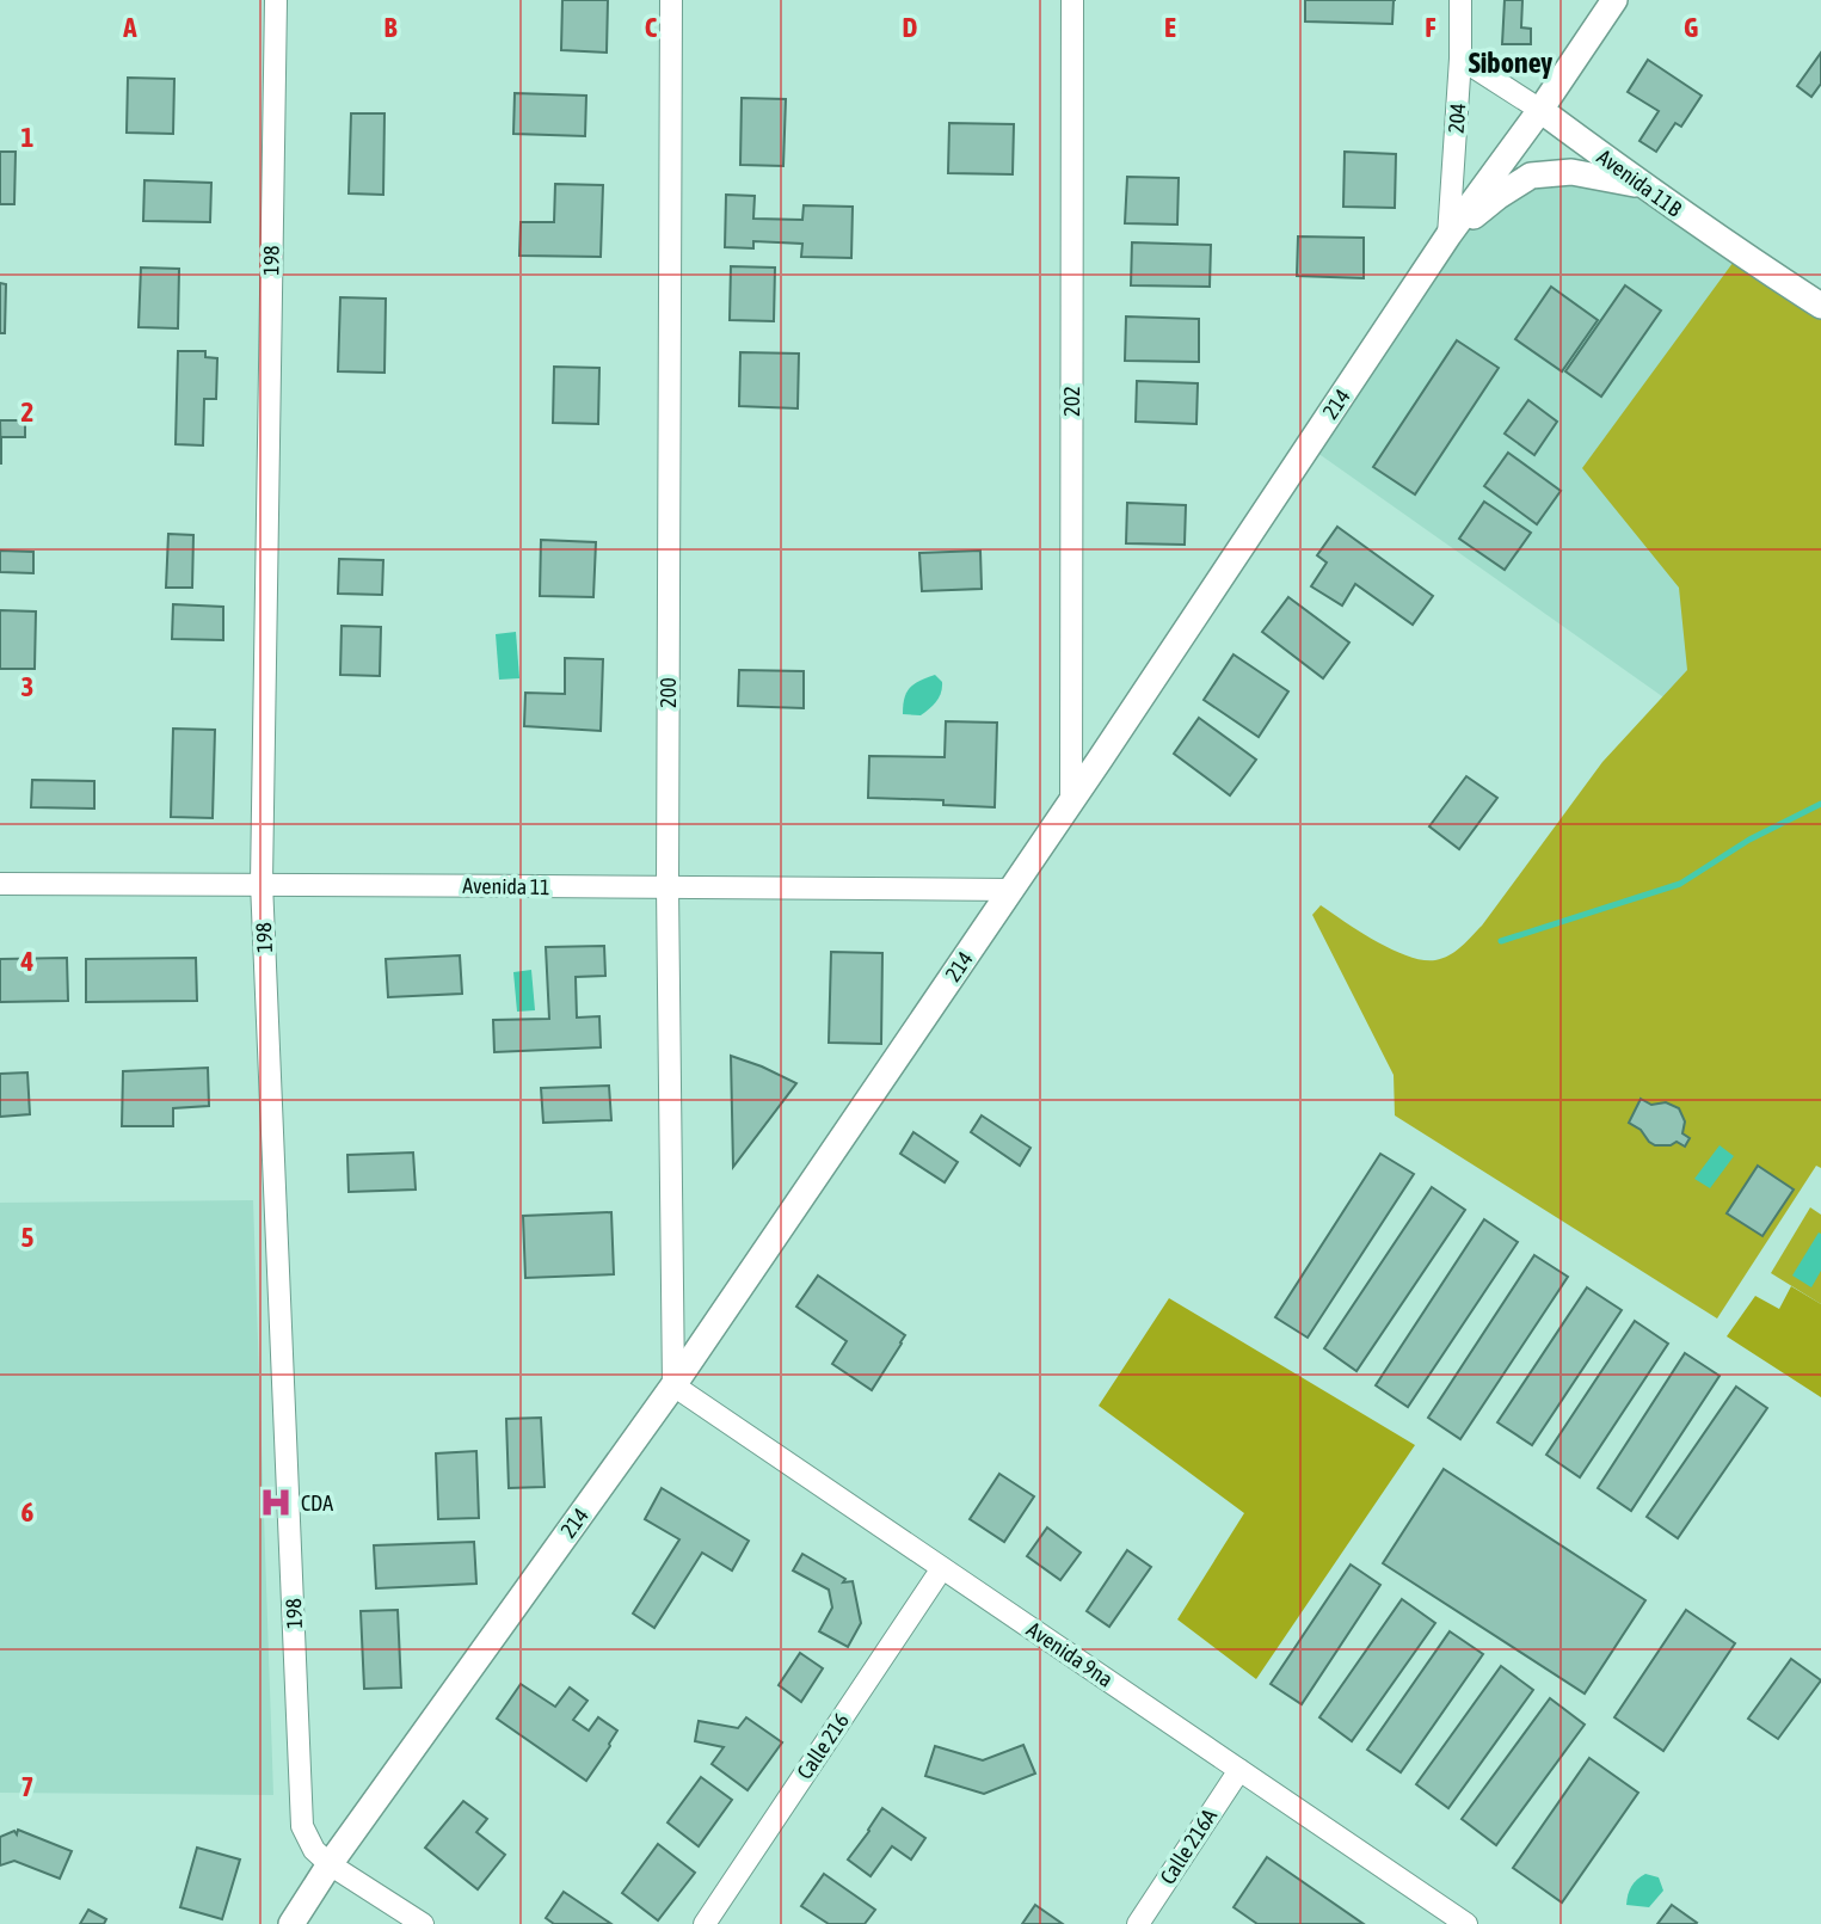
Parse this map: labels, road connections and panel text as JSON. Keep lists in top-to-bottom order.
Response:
{
  "streets": {
    "street": [
      "204",
      "Avenida 11B",
      "198",
      "202",
      "214",
      "200",
      "Avenida 11",
      "Avenida 9na",
      "Calle 216",
      "Calle 216A"
    ]
  },
  "crossings": [
    ["204", "Avenida 11B"],
    ["204", "214"],
    ["Avenida 11B", "214"],
    ["198", "214"],
    ["198", "Avenida 11"],
    ["202", "214"],
    ["214", "200"],
    ["214", "Avenida 11"],
    ["214", "Avenida 9na"],
    ["200", "Avenida 11"],
    ["200", "Avenida 9na"],
    ["Avenida 9na", "Calle 216"],
    ["Avenida 9na", "Calle 216A"]
  ],
  "districts": ["Siboney"],
  "places": {
    "hospital": ["CDA"]
  },
  "grid": {
    "columns": [
      "A",
      "B",
      "C",
      "D",
      "E",
      "F",
      "G"
    ],
    "rows": [
      "1",
      "2",
      "3",
      "4",
      "5",
      "6",
      "7"
    ]
  }
}
